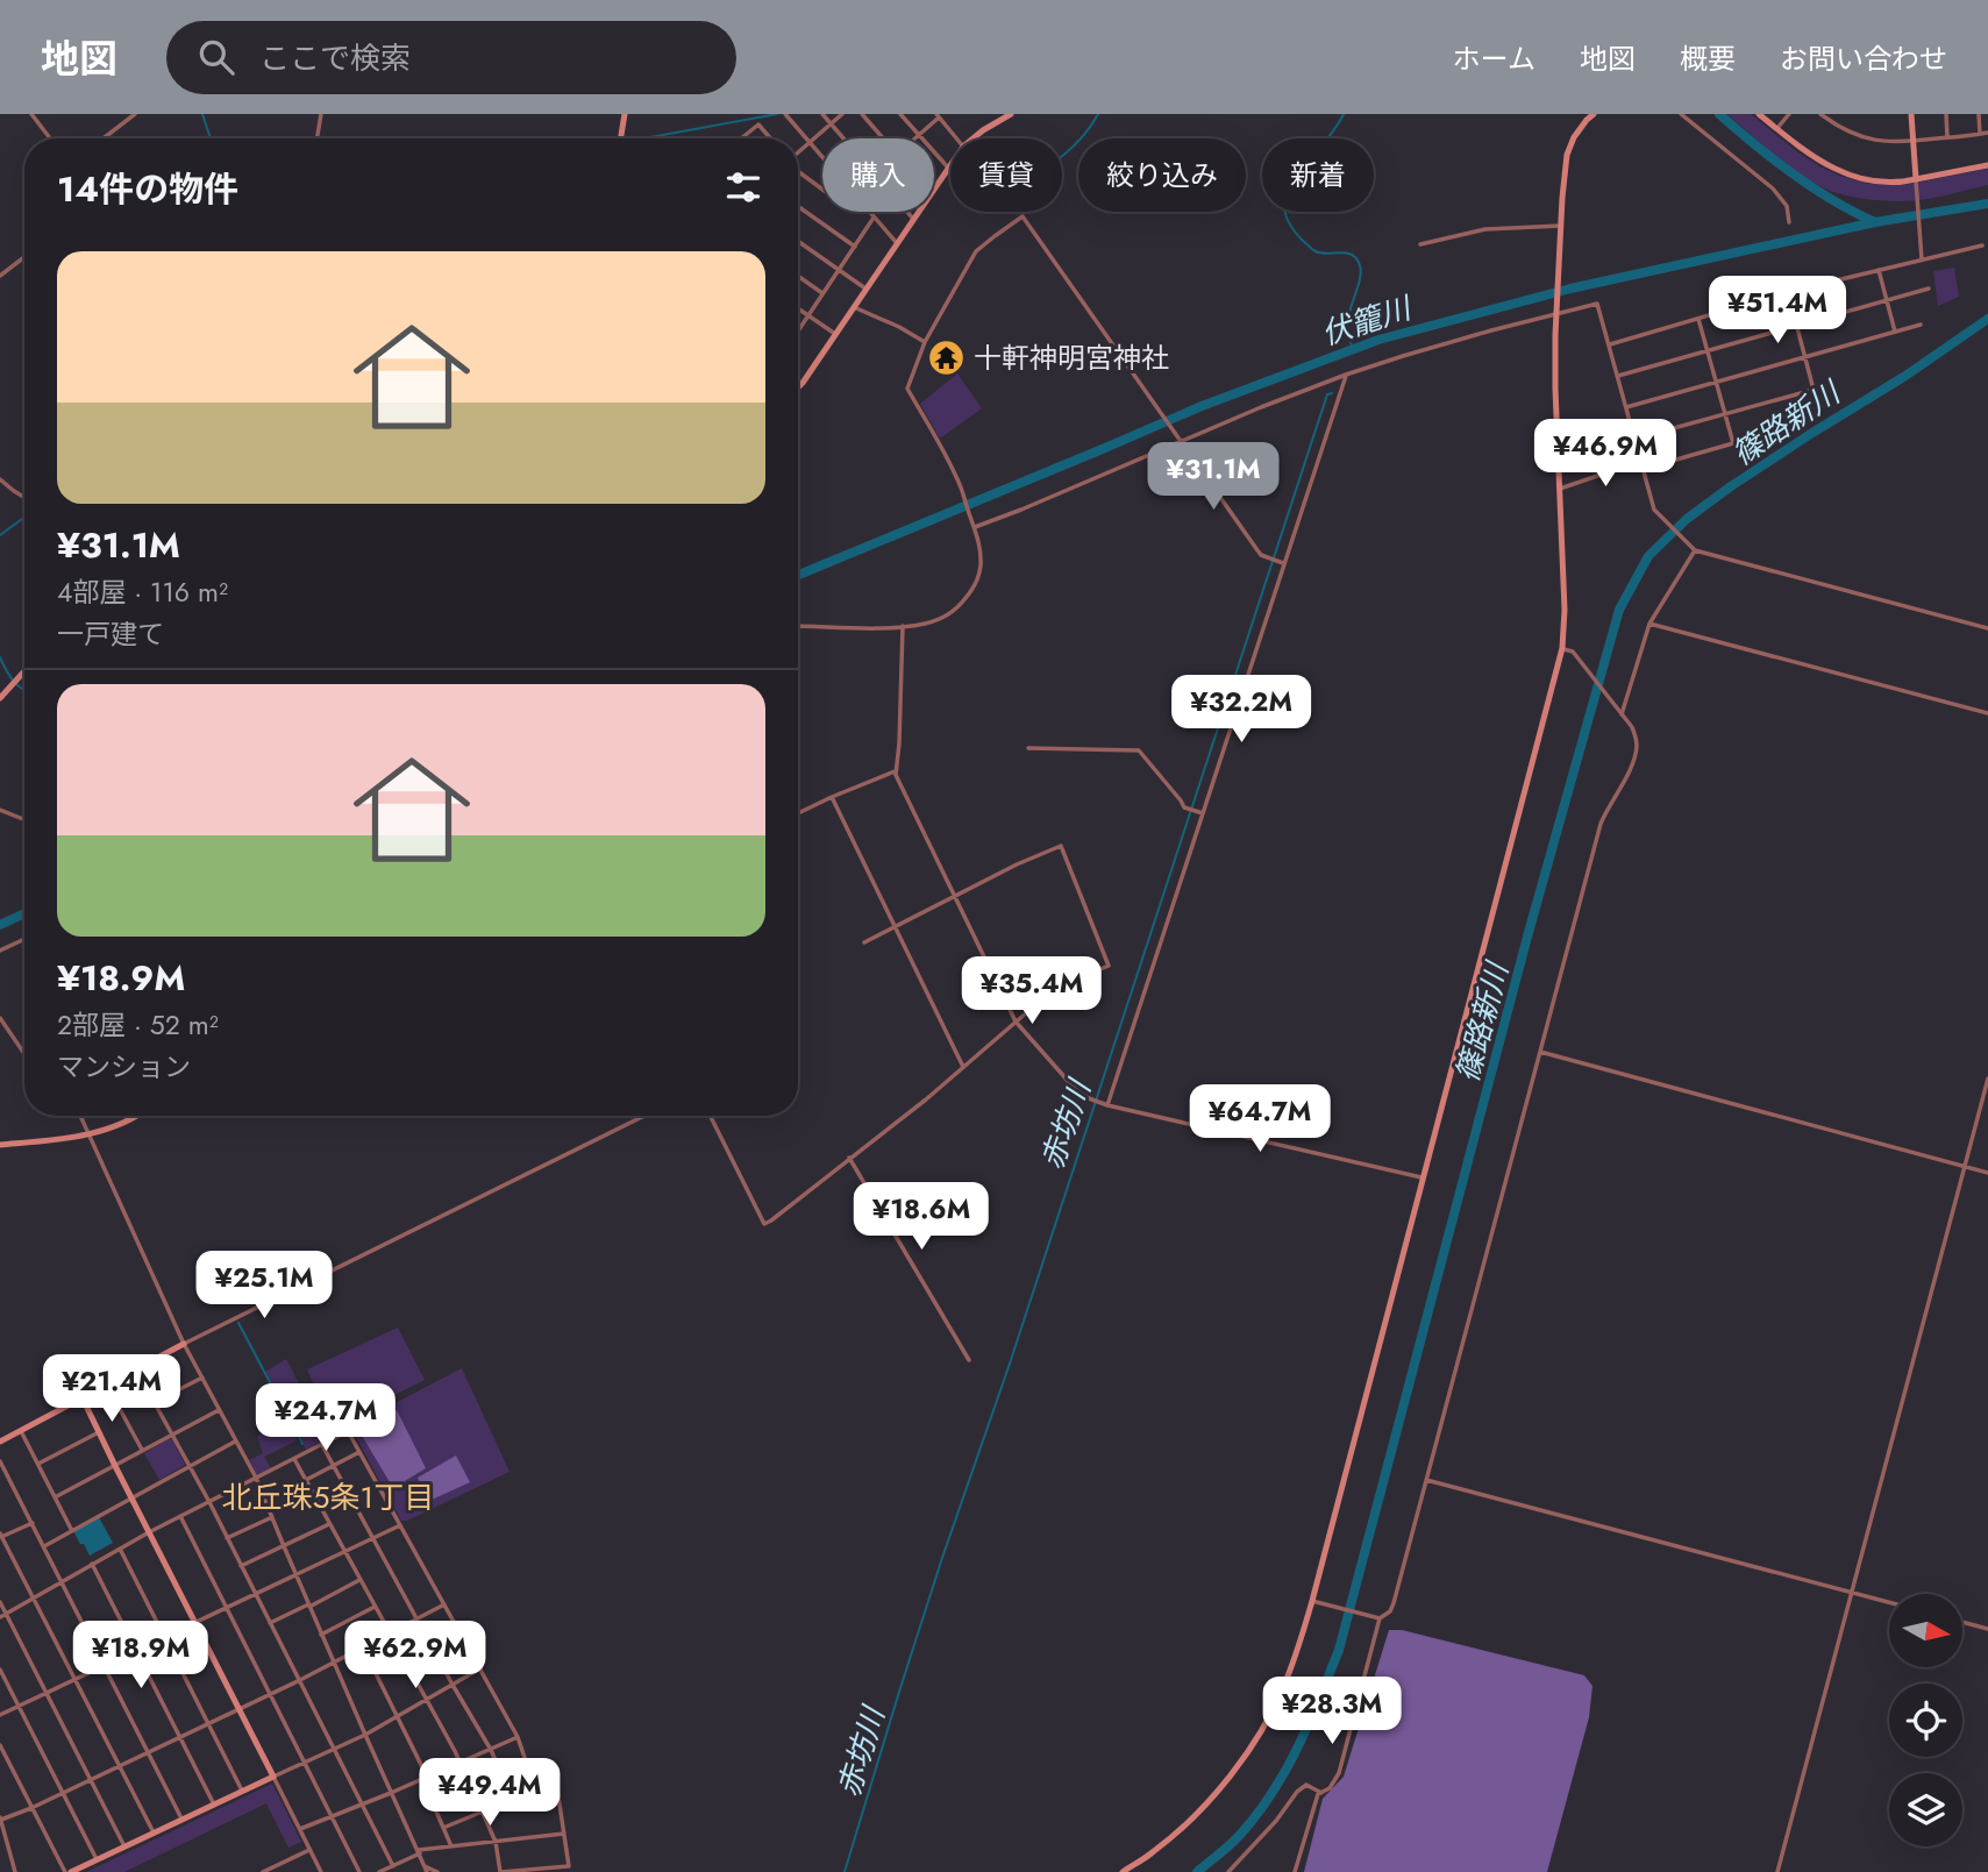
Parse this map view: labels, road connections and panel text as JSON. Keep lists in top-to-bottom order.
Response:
{
  "districts": ["北丘珠5条1丁目"],
  "water": ["伏籠川", "篠路新川", "赤坊川"],
  "places": {
    "temple": ["十軒神明宮神社"]
  },
  "north": "right",
  "page": {
    "header": "地図",
    "search": "ここで検索",
    "nav": [
      "ホーム",
      "地図",
      "概要",
      "お問い合わせ"
    ],
    "chip": [
      "購入",
      "賃貸",
      "絞り込み",
      "新着"
    ],
    "heading": "14件の物件",
    "list": [
      {
        "name": "¥31.1M",
        "note": "4部屋 · 116 m² · 一戸建て"
      },
      {
        "name": "¥18.9M",
        "note": "2部屋 · 52 m² · マンション"
      }
    ],
    "price": [
      "¥51.4M",
      "¥46.9M",
      "¥31.1M",
      "¥32.2M",
      "¥35.4M",
      "¥64.7M",
      "¥18.6M",
      "¥25.1M",
      "¥21.4M",
      "¥24.7M",
      "¥18.9M",
      "¥62.9M",
      "¥28.3M",
      "¥49.4M"
    ]
  }
}
